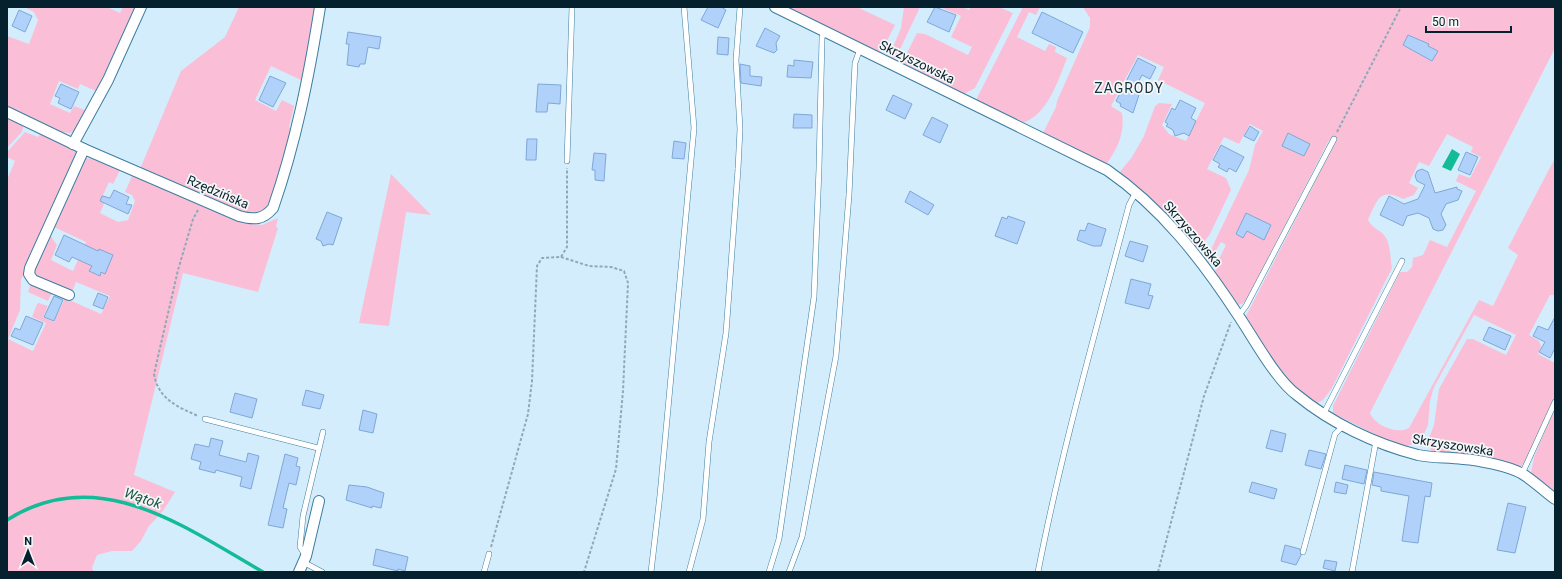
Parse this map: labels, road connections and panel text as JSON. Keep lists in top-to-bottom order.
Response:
{
  "streets": {
    "street": ["Skrzyszowska", "Rzędzińska"]
  },
  "districts": ["ZAGRODY"],
  "water": ["Wątok"],
  "scale_bar": "50 m",
  "north": "top"
}
